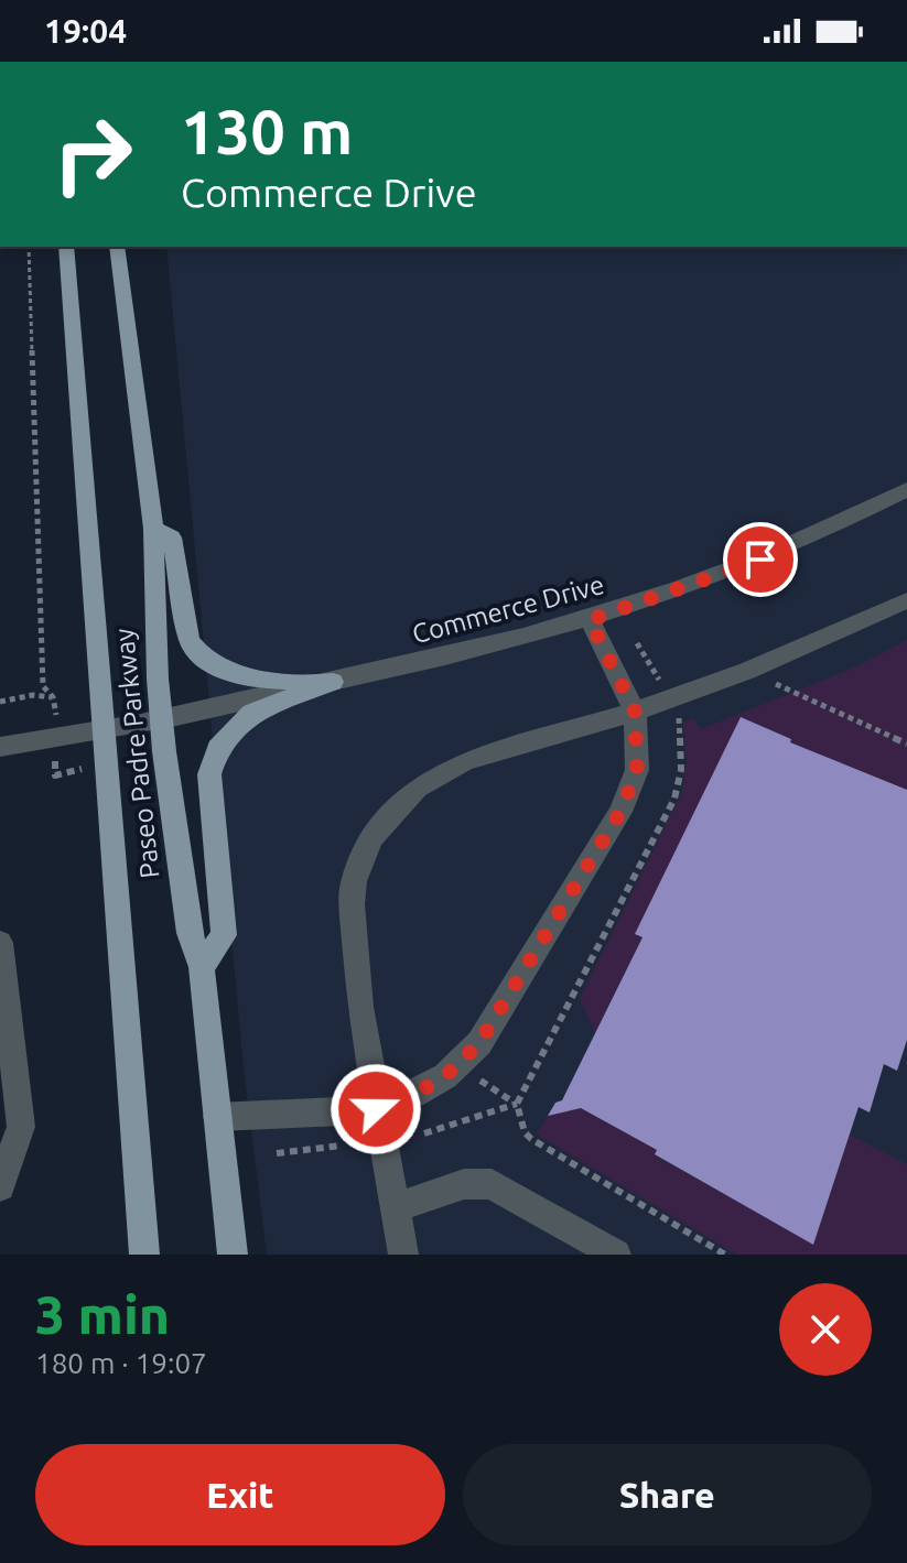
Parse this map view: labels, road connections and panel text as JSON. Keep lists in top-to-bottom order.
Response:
{
  "streets": {
    "main road": ["Paseo Padre Parkway"],
    "street": ["Commerce Drive"]
  },
  "crossings": [
    ["Commerce Drive", "Paseo Padre Parkway"]
  ],
  "page": {
    "status": "19:04",
    "turn": ["130 m", "Commerce Drive"],
    "heading": ["3 min", "180 m · 19:07"],
    "buttons": ["Exit", "Share"]
  }
}
